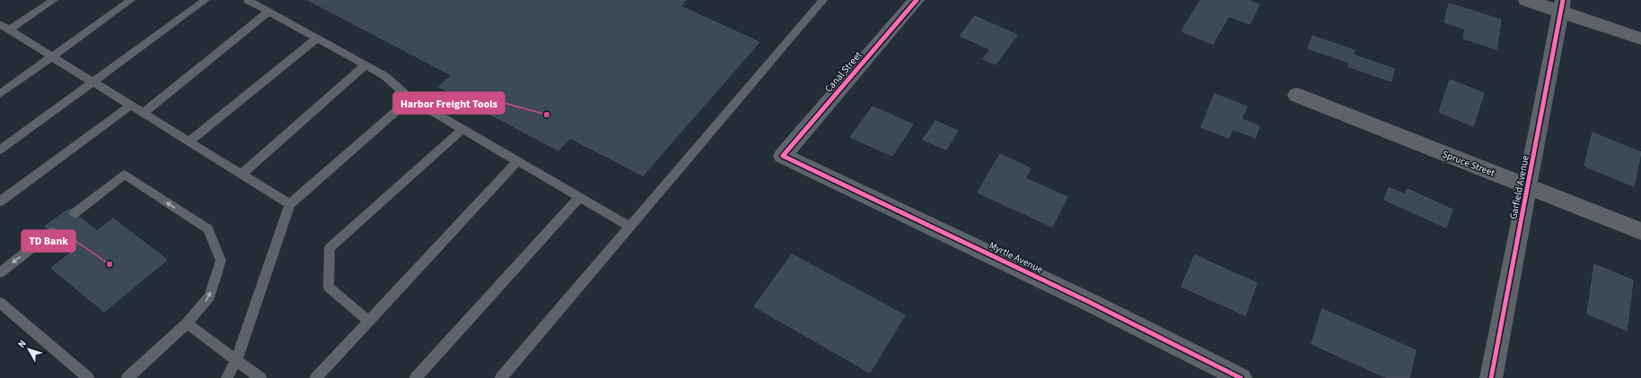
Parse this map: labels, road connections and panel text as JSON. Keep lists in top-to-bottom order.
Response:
{
  "streets": {
    "street": [
      "Canal Street",
      "Spruce Street",
      "Garfield Avenue",
      "Myrtle Avenue"
    ]
  },
  "crossings": [
    ["Canal Street", "Myrtle Avenue"],
    ["Spruce Street", "Garfield Avenue"]
  ],
  "places": ["Harbor Freight Tools", "TD Bank"],
  "north": "top left"
}
